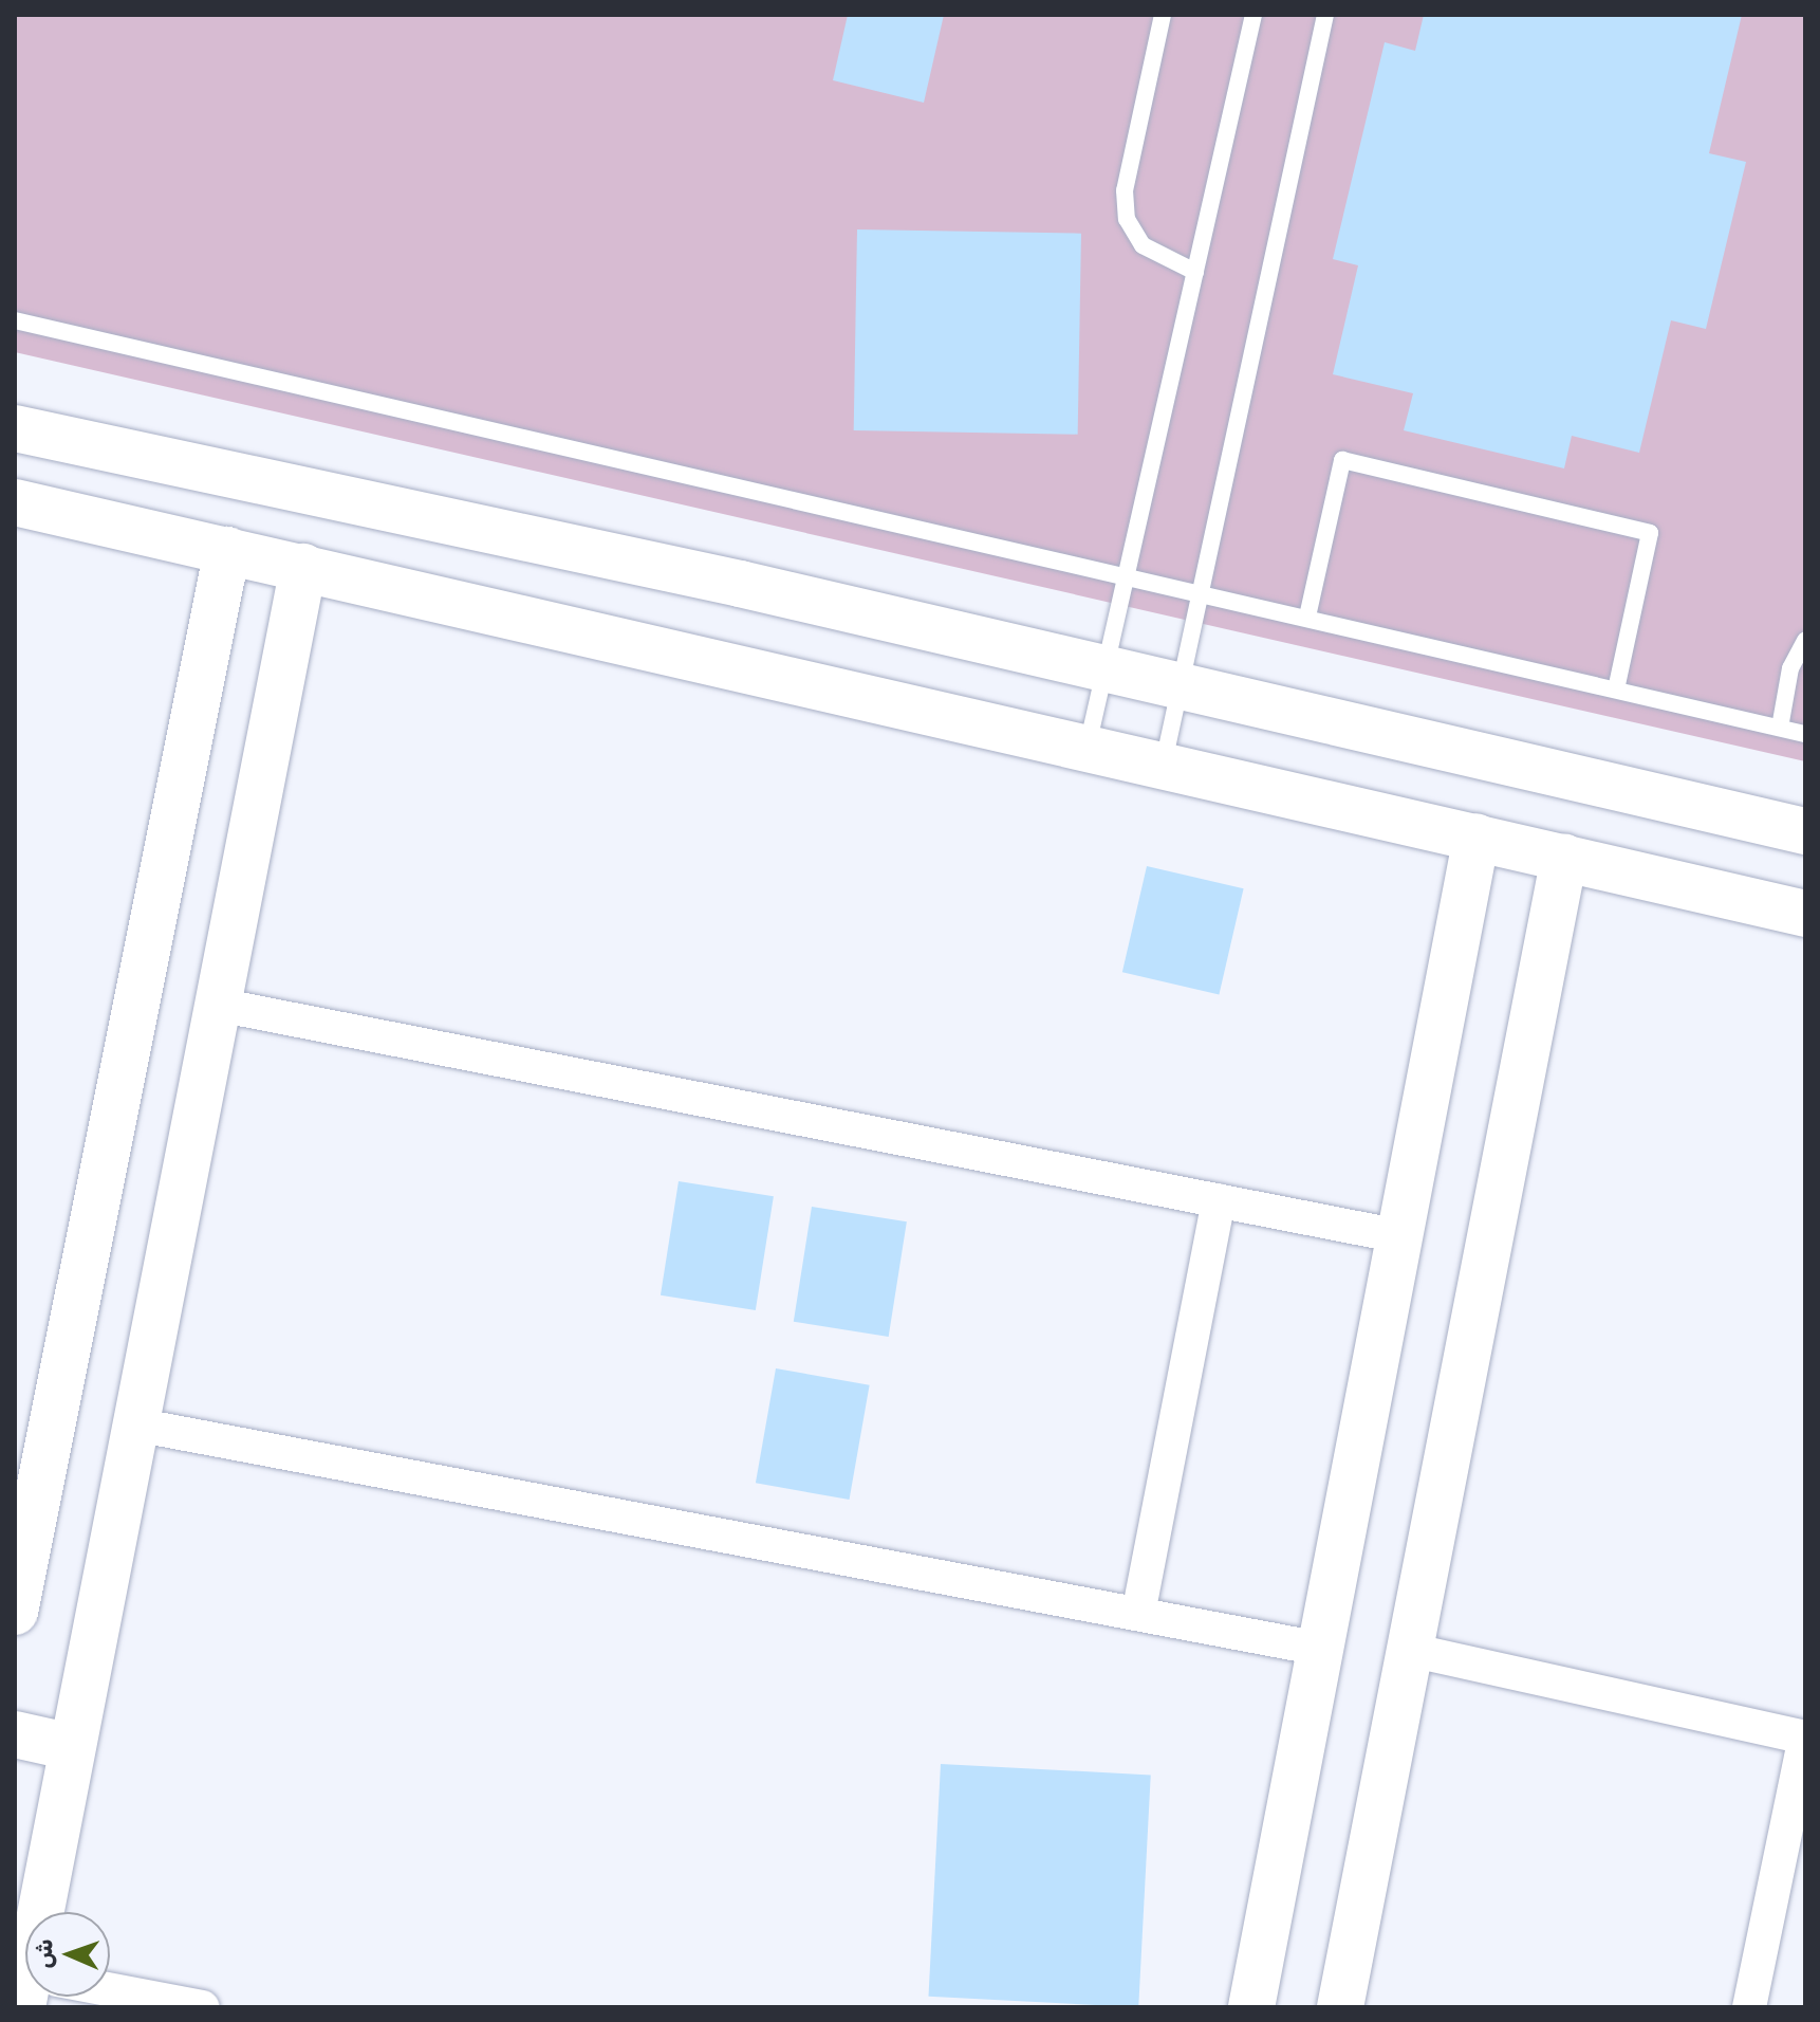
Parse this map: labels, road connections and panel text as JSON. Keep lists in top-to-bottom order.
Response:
{
  "north": "left"
}
